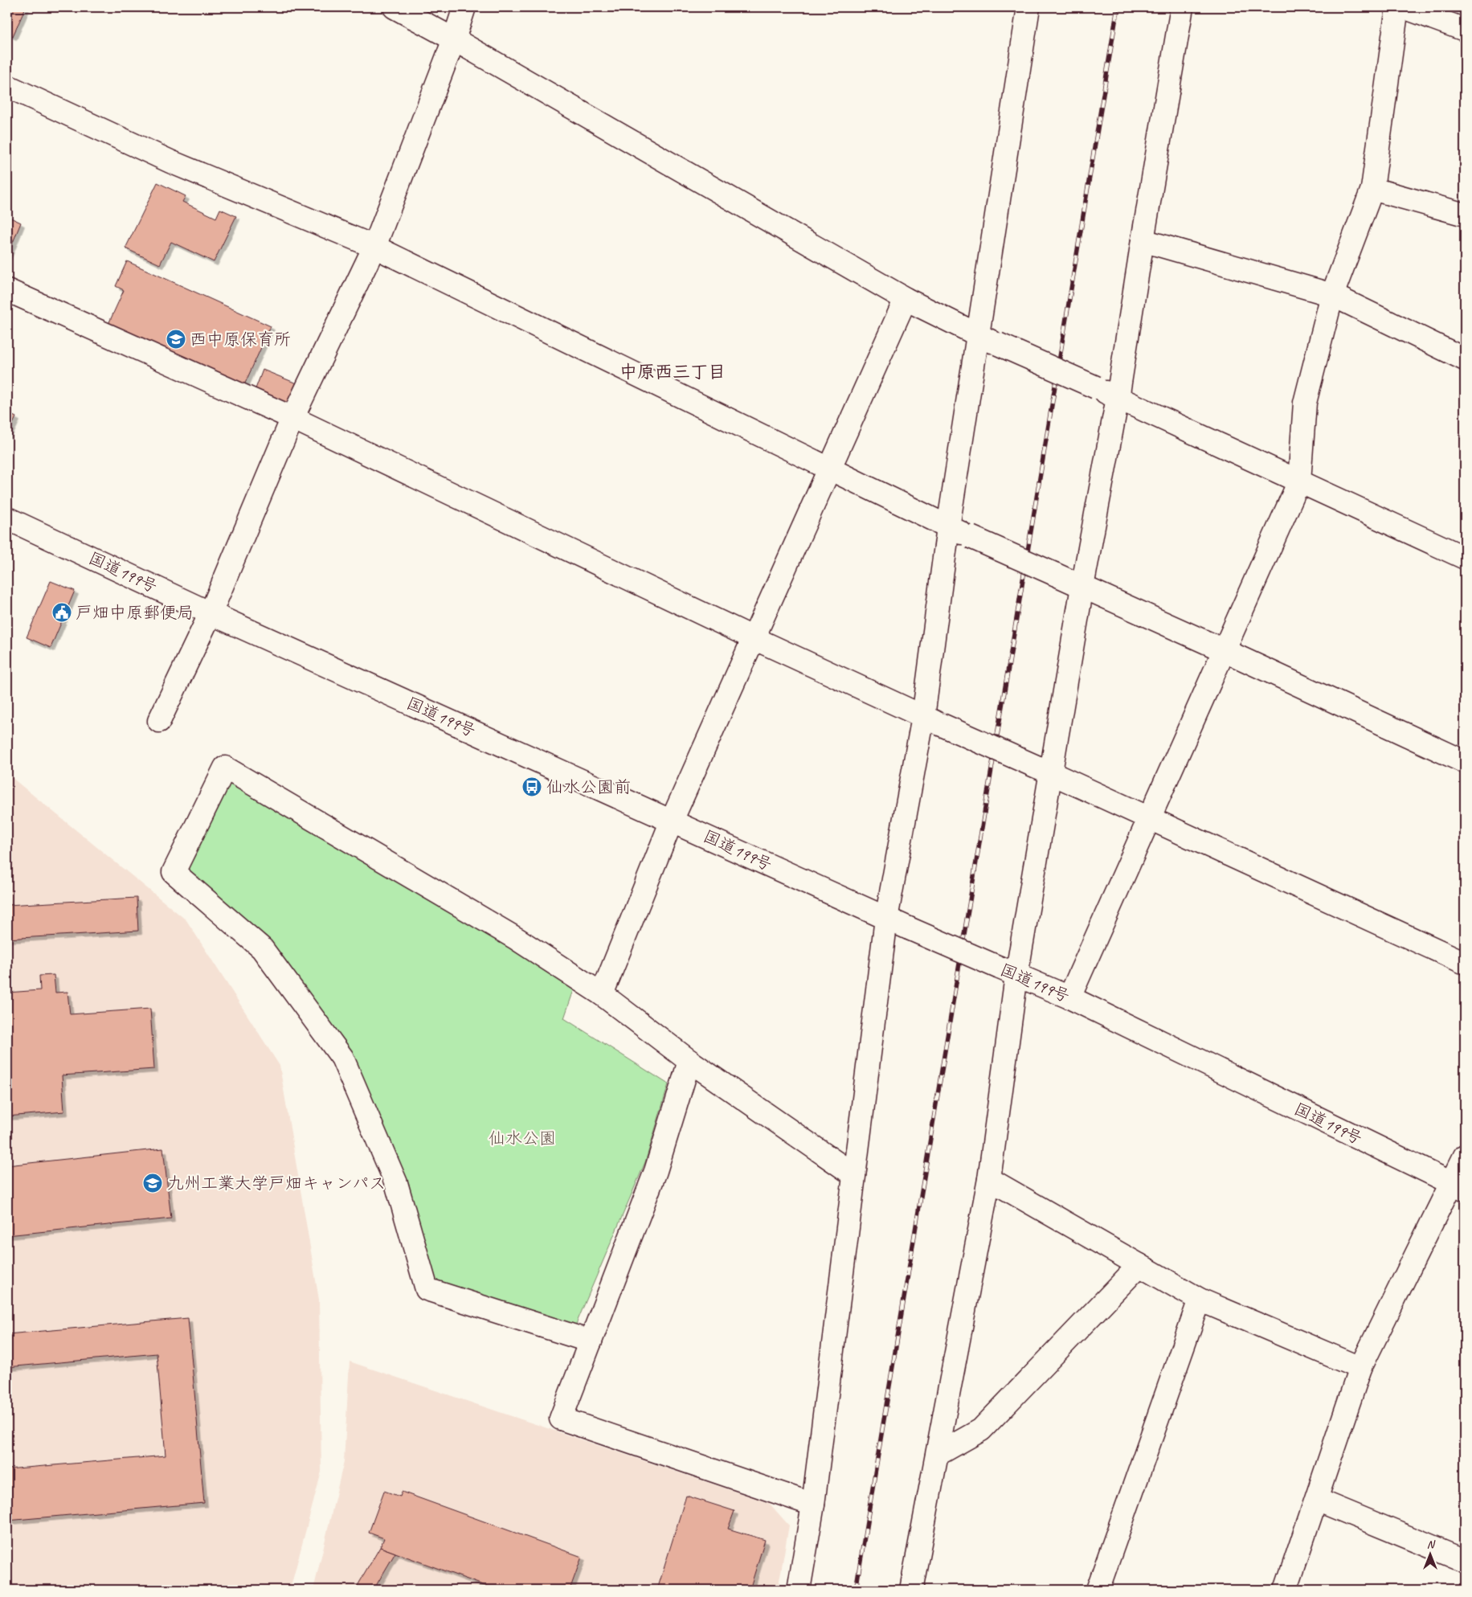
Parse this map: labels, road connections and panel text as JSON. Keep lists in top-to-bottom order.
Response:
{
  "streets": {
    "main road": ["国道199号"]
  },
  "districts": ["中原西三丁目"],
  "parks": ["仙水公園"],
  "places": {
    "school or university": ["西中原保育所", "九州工業大学戸畑キャンパス"],
    "public building": ["戸畑中原郵便局"],
    "bus stop": ["仙水公園前"]
  },
  "north": "top"
}
